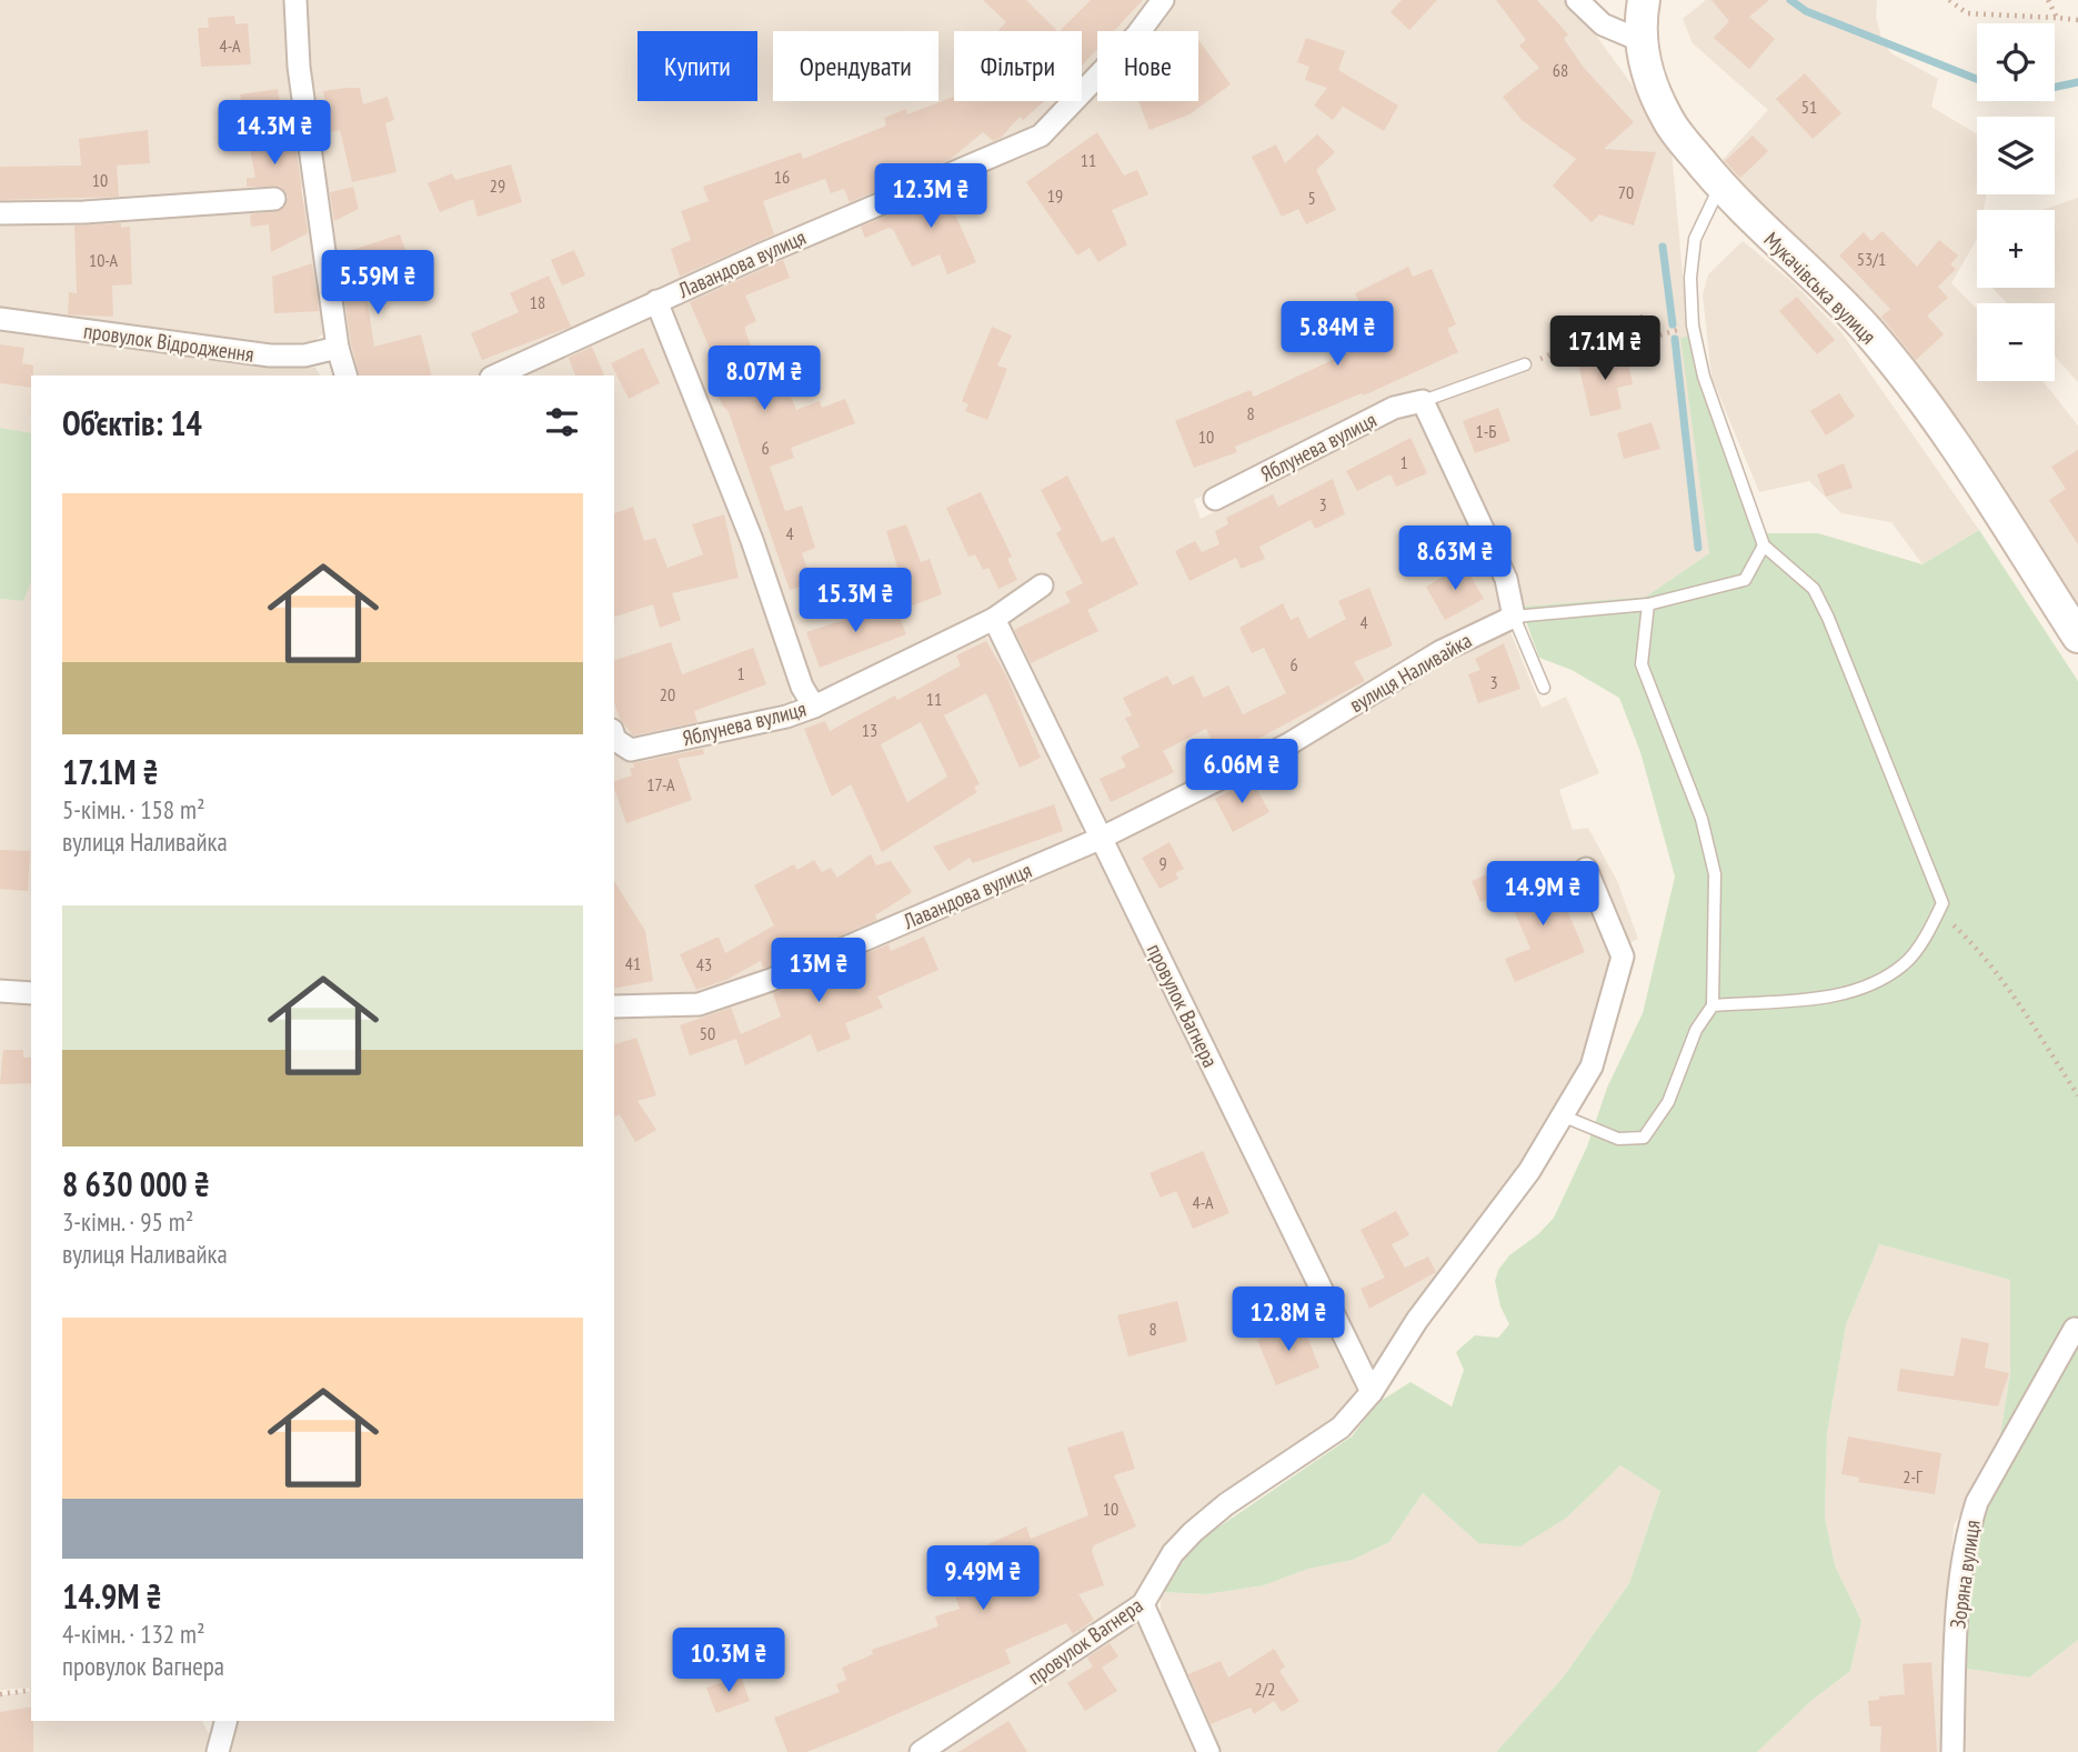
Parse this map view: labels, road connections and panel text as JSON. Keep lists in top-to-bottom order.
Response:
{
  "streets": {
    "street": [
      "Лавандова вулиця",
      "Мукачівська вулиця",
      "провулок Відродження",
      "Яблунева вулиця",
      "вулиця Наливайка",
      "провулок Вагнера",
      "Зоряна вулиця"
    ]
  },
  "crossings": [
    ["Лавандова вулиця", "вулиця Наливайка"],
    ["Лавандова вулиця", "провулок Вагнера"],
    ["Яблунева вулиця", "провулок Вагнера"],
    ["вулиця Наливайка", "провулок Вагнера"]
  ],
  "house_numbers": [
    "4-А",
    "68",
    "51",
    "11",
    "16",
    "10",
    "29",
    "70",
    "19",
    "5",
    "53/1",
    "10-А",
    "18",
    "8",
    "1-Б",
    "10",
    "6",
    "1",
    "3",
    "4",
    "4",
    "6",
    "1",
    "3",
    "20",
    "11",
    "13",
    "17-А",
    "9",
    "41",
    "43",
    "50",
    "4-А",
    "8",
    "2-Г",
    "10",
    "2/2"
  ],
  "page": {
    "map_buttons": ["+", "−"],
    "chip": [
      "Купити",
      "Орендувати",
      "Фільтри",
      "Нове"
    ],
    "price": [
      "14.3M ₴",
      "12.3M ₴",
      "5.59M ₴",
      "5.84M ₴",
      "17.1M ₴",
      "8.07M ₴",
      "8.63M ₴",
      "15.3M ₴",
      "6.06M ₴",
      "14.9M ₴",
      "13M ₴",
      "12.8M ₴",
      "9.49M ₴",
      "10.3M ₴"
    ],
    "heading": "Об’єктів: 14",
    "list": [
      {
        "name": "17.1M ₴",
        "note": "5-кімн. · 158 m² · вулиця Наливайка"
      },
      {
        "name": "8 630 000 ₴",
        "note": "3-кімн. · 95 m² · вулиця Наливайка"
      },
      {
        "name": "14.9M ₴",
        "note": "4-кімн. · 132 m² · провулок Вагнера"
      }
    ]
  }
}
